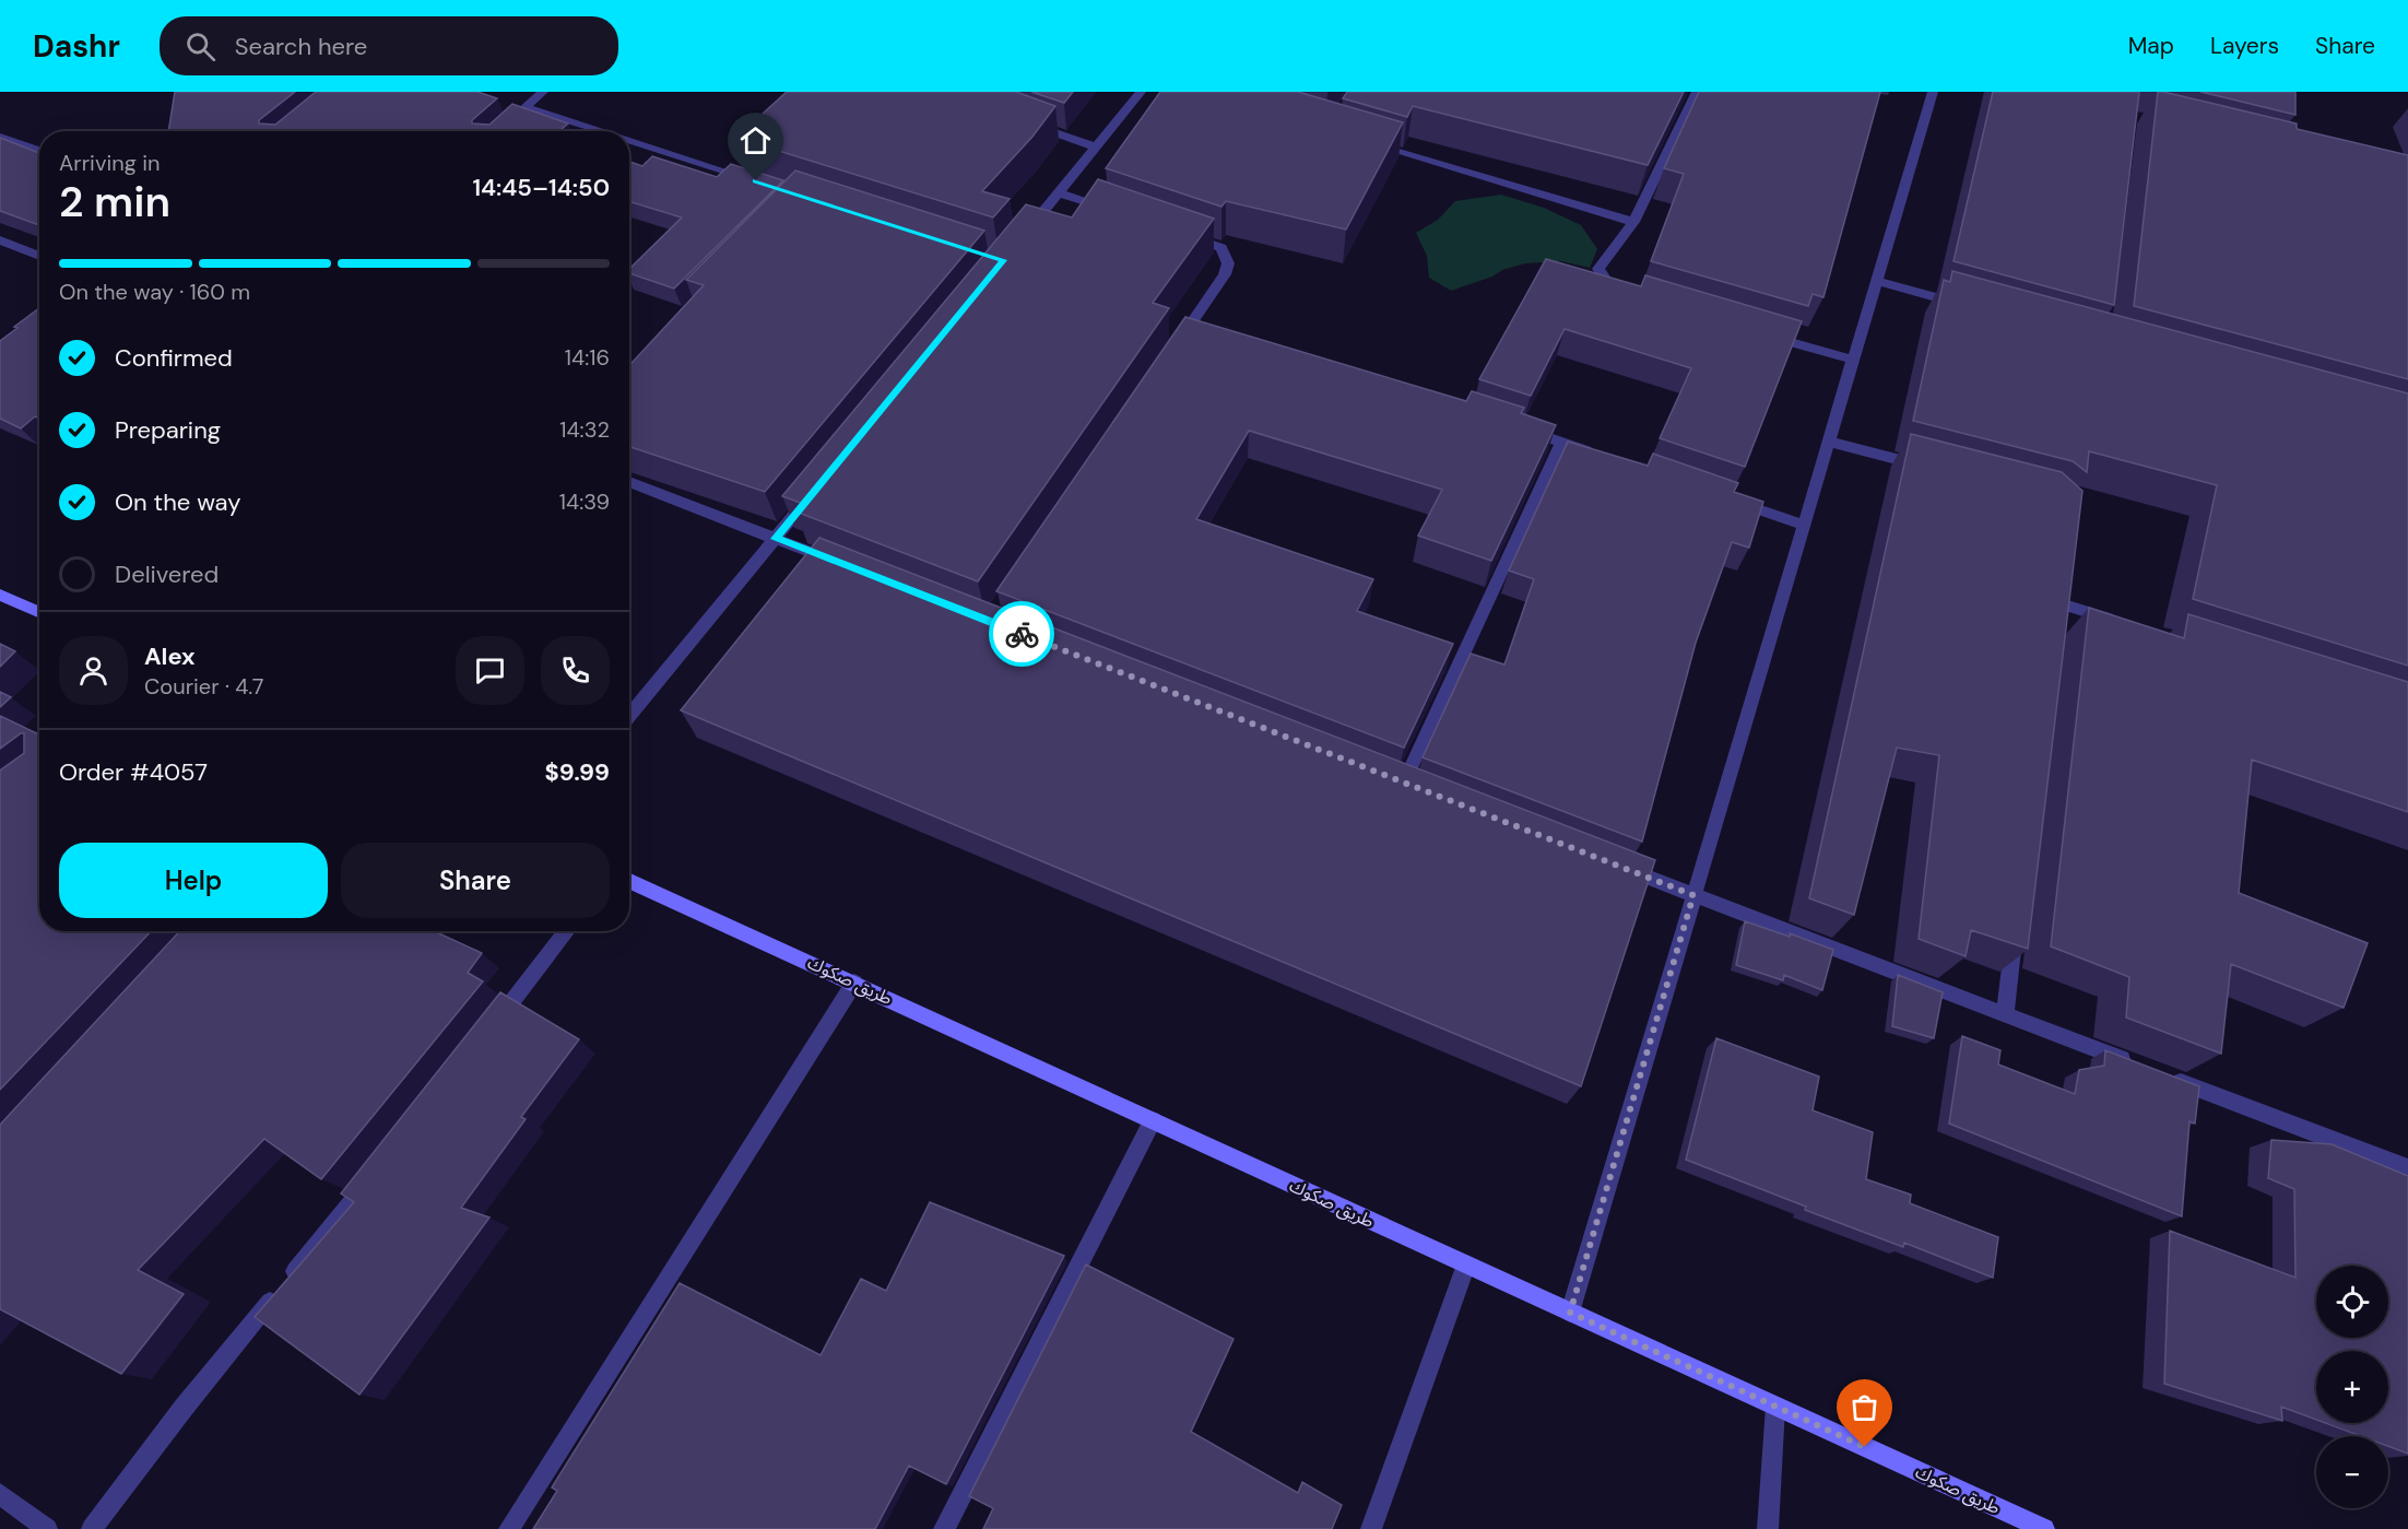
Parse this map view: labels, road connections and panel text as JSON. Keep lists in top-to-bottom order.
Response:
{
  "streets": {
    "street": ["طريق صكوك"]
  },
  "page": {
    "header": "Dashr",
    "search": "Search here",
    "nav": ["Map", "Layers", "Share"],
    "heading": ["2 min", "Arriving in", "14:45–14:50"],
    "panel": [
      "Alex",
      "Courier · 4.7",
      "Order #4057",
      "$9.99"
    ],
    "bar": "On the way · 160 m",
    "list": [
      ["Confirmed", "14:16"],
      ["Preparing", "14:32"],
      ["On the way", "14:39"],
      "Delivered"
    ],
    "buttons": ["Help", "Share"],
    "map_buttons": ["+", "−"]
  }
}
